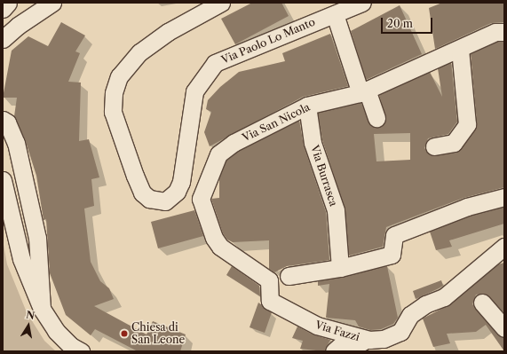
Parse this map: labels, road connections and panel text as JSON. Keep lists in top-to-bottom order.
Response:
{
  "streets": {
    "street": [
      "Via Paolo Lo Manto",
      "Via San Nicola",
      "Via Burrasca",
      "Via Fazzi"
    ]
  },
  "crossings": [
    ["Via San Nicola", "Via Burrasca"],
    ["Via San Nicola", "Via Fazzi"]
  ],
  "places": ["Chiesa di San Leone"],
  "scale_bar": "20 m",
  "north": "top"
}
